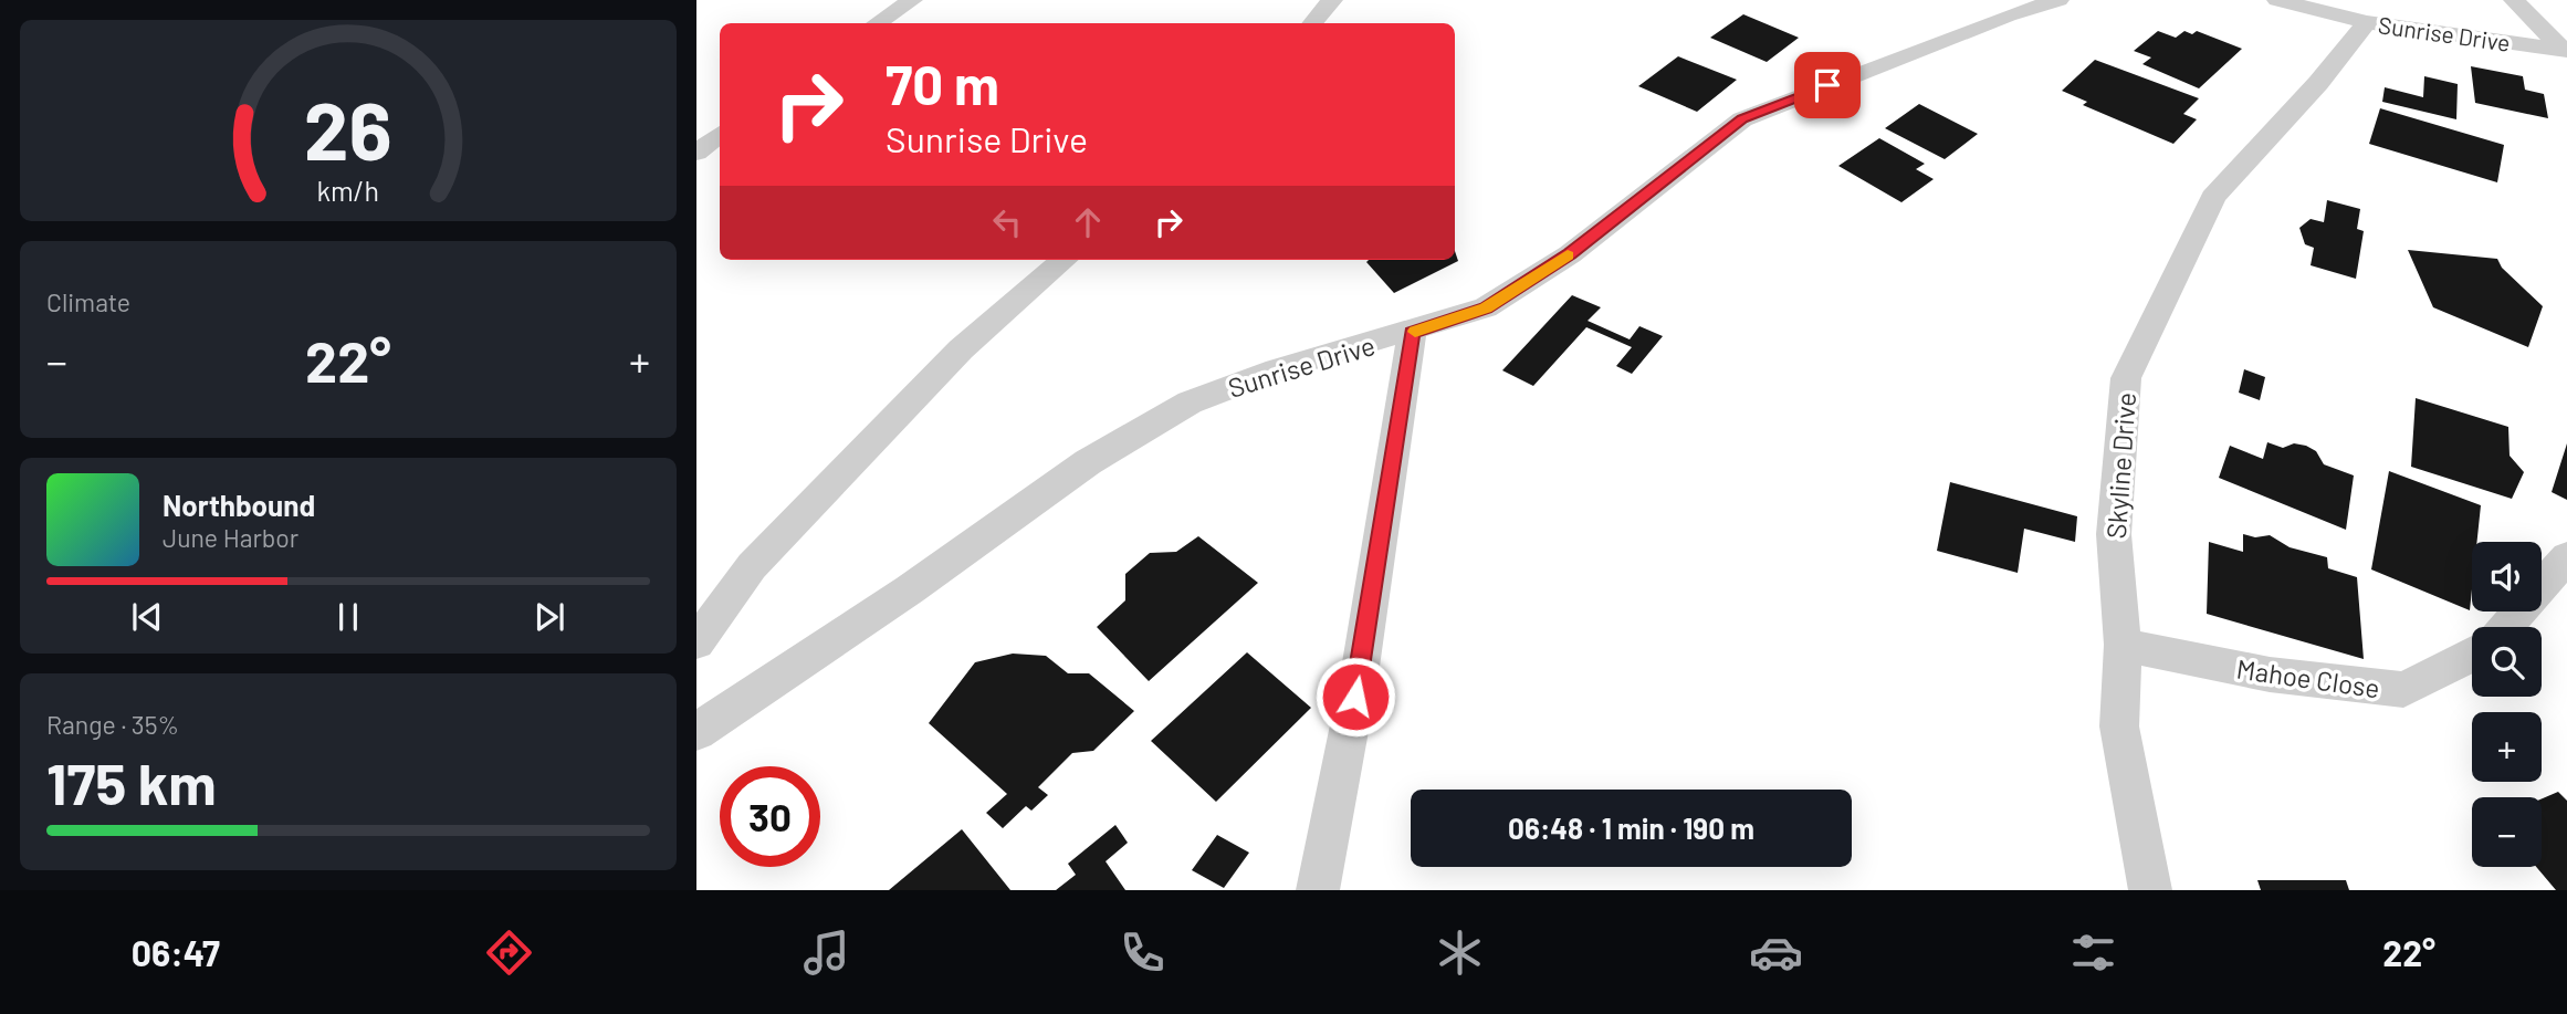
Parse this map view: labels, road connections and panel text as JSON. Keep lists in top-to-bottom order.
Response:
{
  "streets": {
    "street": ["Sunrise Drive", "Skyline Drive", "Mahoe Close"]
  },
  "crossings": [
    ["Sunrise Drive", "Skyline Drive"],
    ["Skyline Drive", "Mahoe Close"]
  ],
  "page": {
    "turn": ["70 m", "Sunrise Drive"],
    "tile": [
      "Climate",
      ["Range · 35%", "175 km"]
    ],
    "heat": ["−", "22°", "+"],
    "song": ["Northbound", "June Harbor"],
    "map_buttons": ["+", "−"],
    "limit": "30",
    "trip": "06:48 · 1 min · 190 m",
    "tabs": ["06:47", "22°"],
    "gauge": ["26", "km/h"]
  }
}
